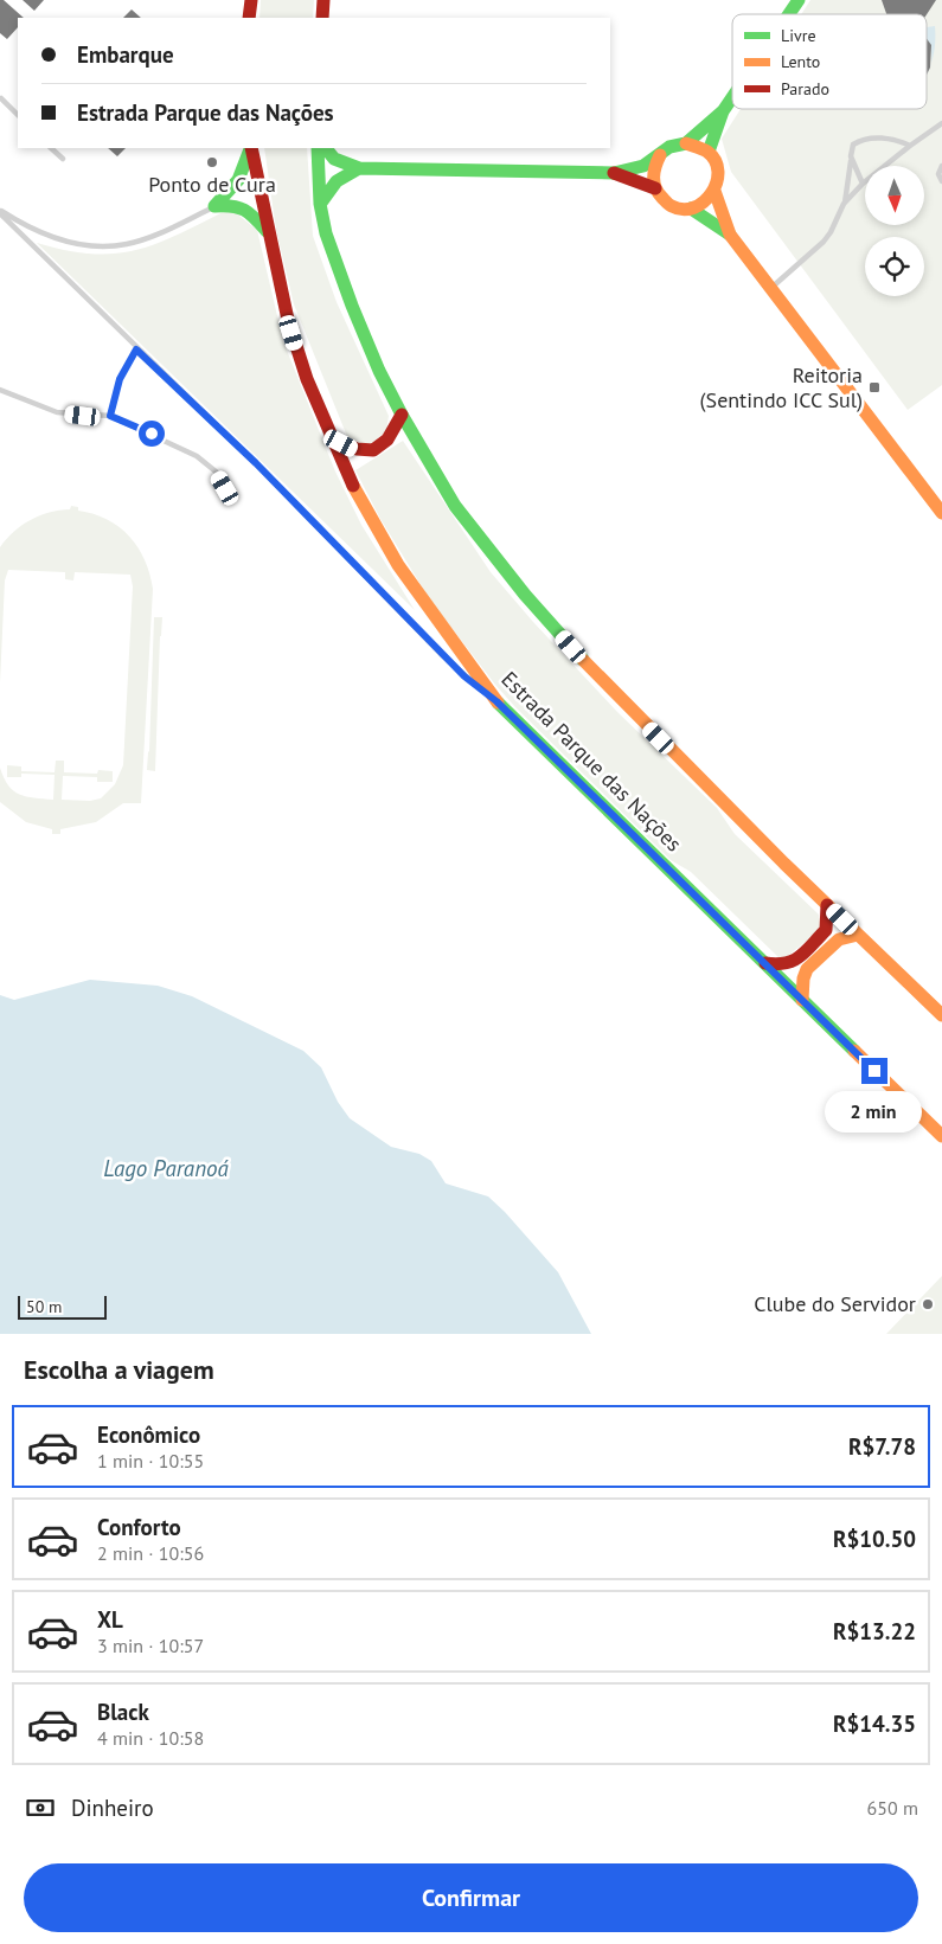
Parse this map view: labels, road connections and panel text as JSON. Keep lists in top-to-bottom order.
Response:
{
  "streets": {
    "main road": ["Estrada Parque das Nações"]
  },
  "water": ["Lago Paranoá"],
  "places": {
    "other": ["Ponto de Cura", "Clube do Servidor"],
    "transit": ["Reitoria (Sentindo ICC Sul)"]
  },
  "legend": ["Livre", "Lento", "Parado"],
  "scale_bar": "50 m",
  "north": "bottom",
  "page": {
    "banner": ["Embarque", "Estrada Parque das Nações"],
    "bubble": "2 min",
    "scale": "50 m",
    "heading": "Escolha a viagem",
    "list": [
      {
        "name": "Econômico",
        "note": "1 min · 10:55",
        "value": "R$7.78"
      },
      {
        "name": "Conforto",
        "note": "2 min · 10:56",
        "value": "R$10.50"
      },
      {
        "name": "XL",
        "note": "3 min · 10:57",
        "value": "R$13.22"
      },
      {
        "name": "Black",
        "note": "4 min · 10:58",
        "value": "R$14.35"
      }
    ],
    "pay": ["Dinheiro", "650 m"],
    "buttons": "Confirmar"
  }
}
